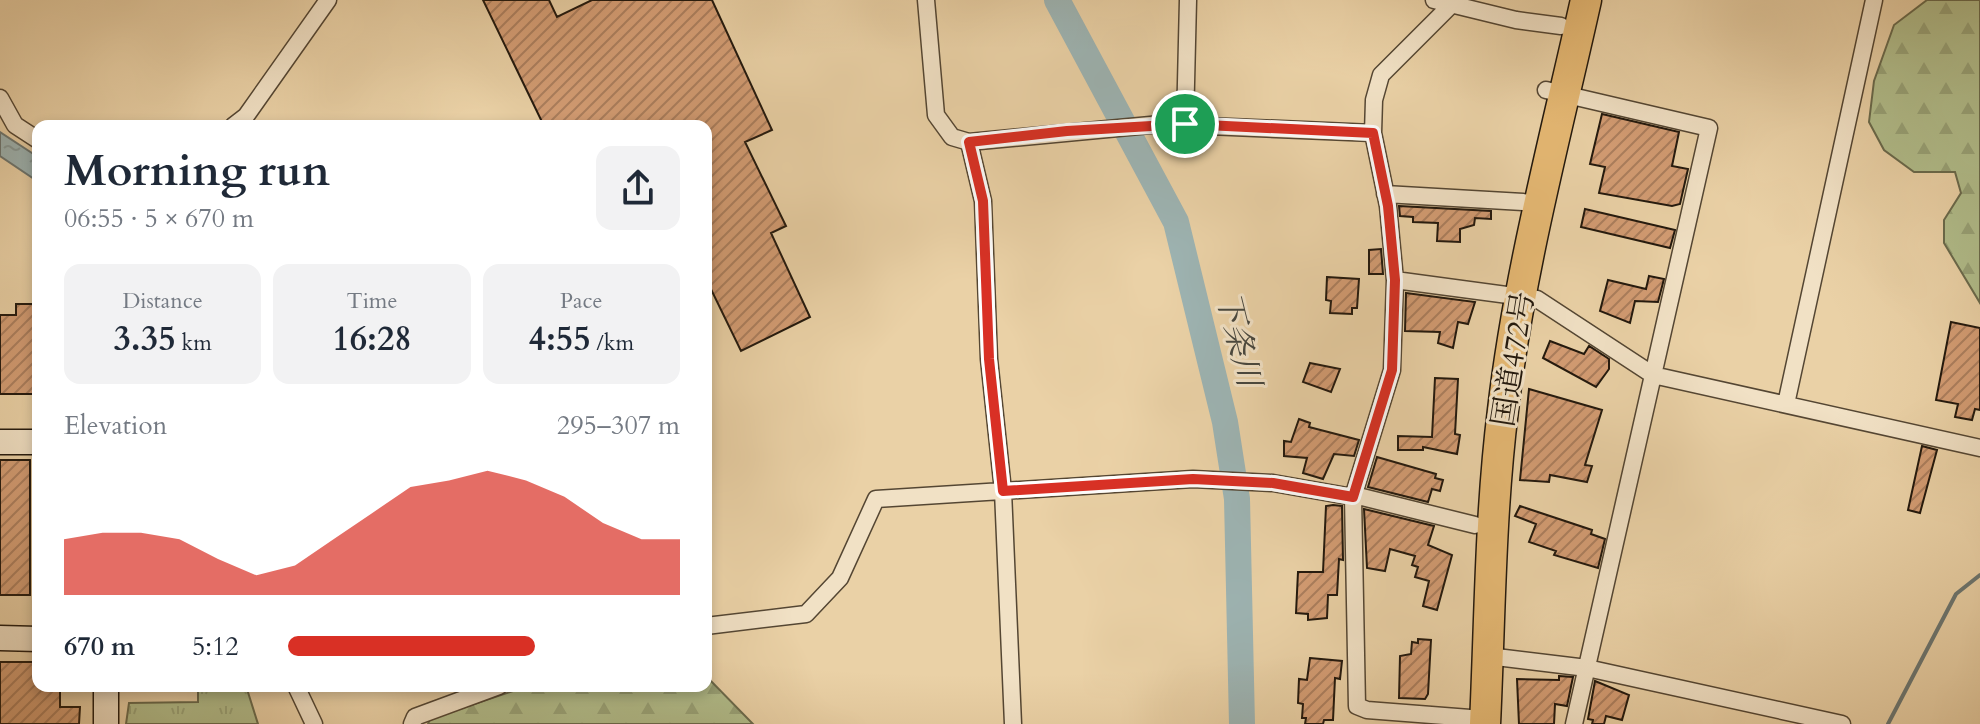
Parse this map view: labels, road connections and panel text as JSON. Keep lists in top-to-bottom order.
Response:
{
  "streets": {
    "highway": ["国道472号"]
  },
  "water": ["下条川"],
  "page": {
    "heading": ["Morning run", "06:55 · 5 × 670 m"],
    "stats": [
      ["Distance", "3.35 km"],
      ["Time", "16:28"],
      ["Pace", "4:55 /km"]
    ],
    "chart": ["Elevation", "295–307 m"],
    "list": [
      {
        "name": "670 m",
        "note": "5:12"
      }
    ]
  }
}
